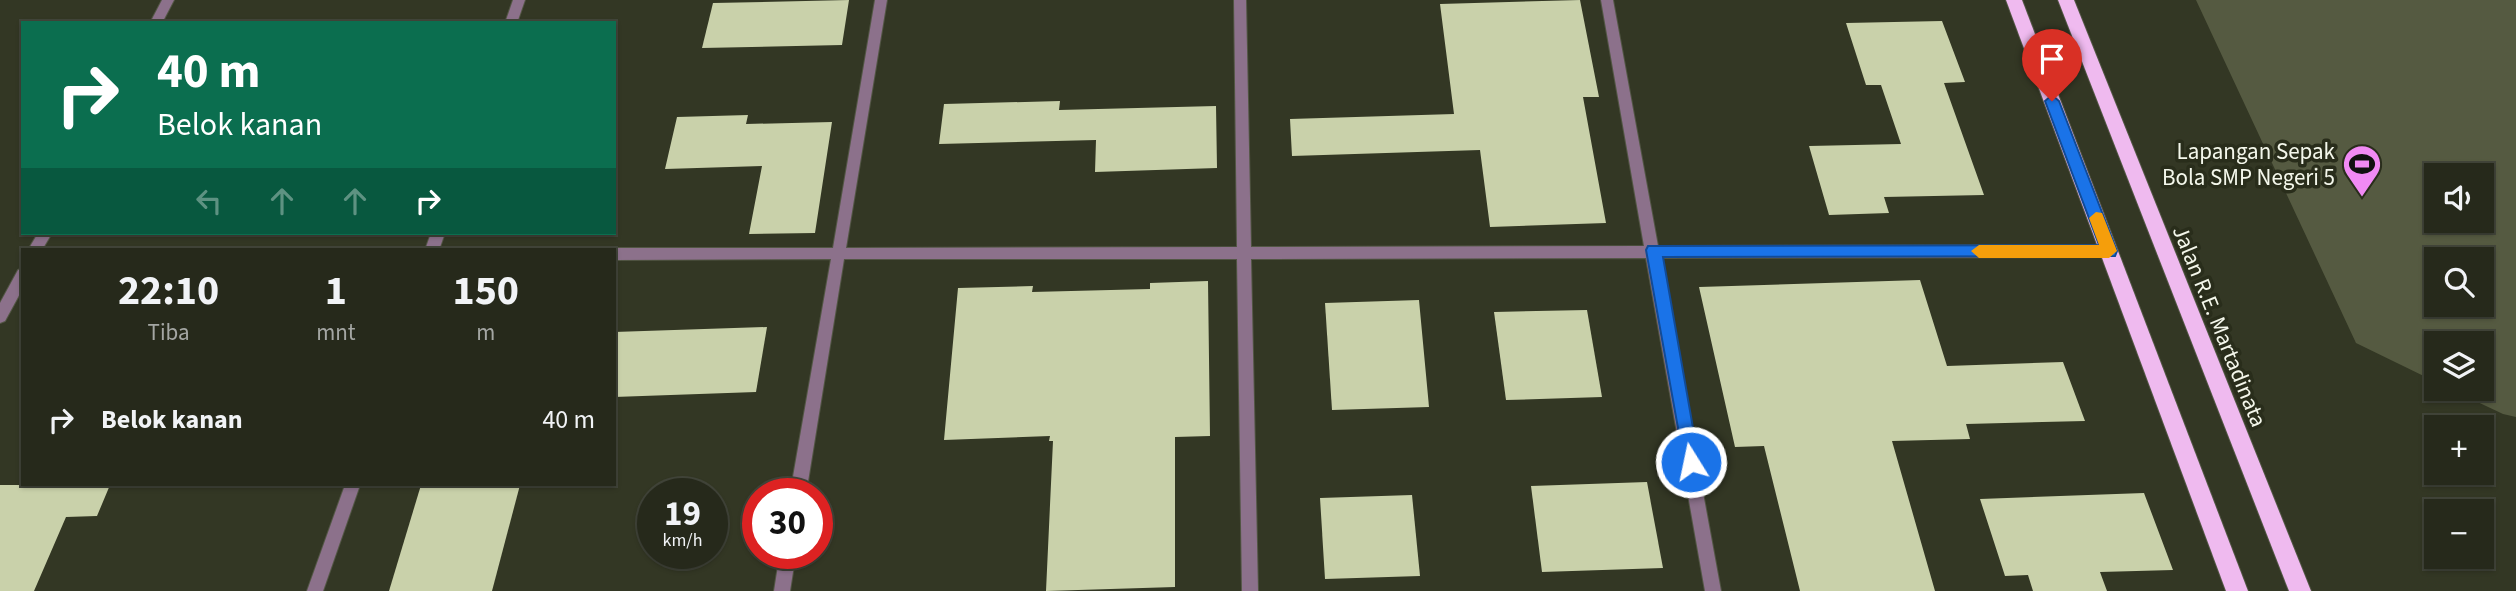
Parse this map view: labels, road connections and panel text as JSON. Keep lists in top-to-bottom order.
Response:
{
  "streets": {
    "highway": ["Jalan R.E. Martadinata"]
  },
  "places": {
    "sports": ["Lapangan Sepak Bola SMP Negeri 5"]
  },
  "page": {
    "turn": ["40 m", "Belok kanan"],
    "map_buttons": ["+", "−"],
    "eta": [
      "22:10",
      "Tiba",
      "1",
      "mnt",
      "150",
      "m"
    ],
    "list": [
      {
        "name": "Belok kanan",
        "value": "40 m"
      }
    ],
    "speed": "19 km/h",
    "limit": "30"
  }
}
